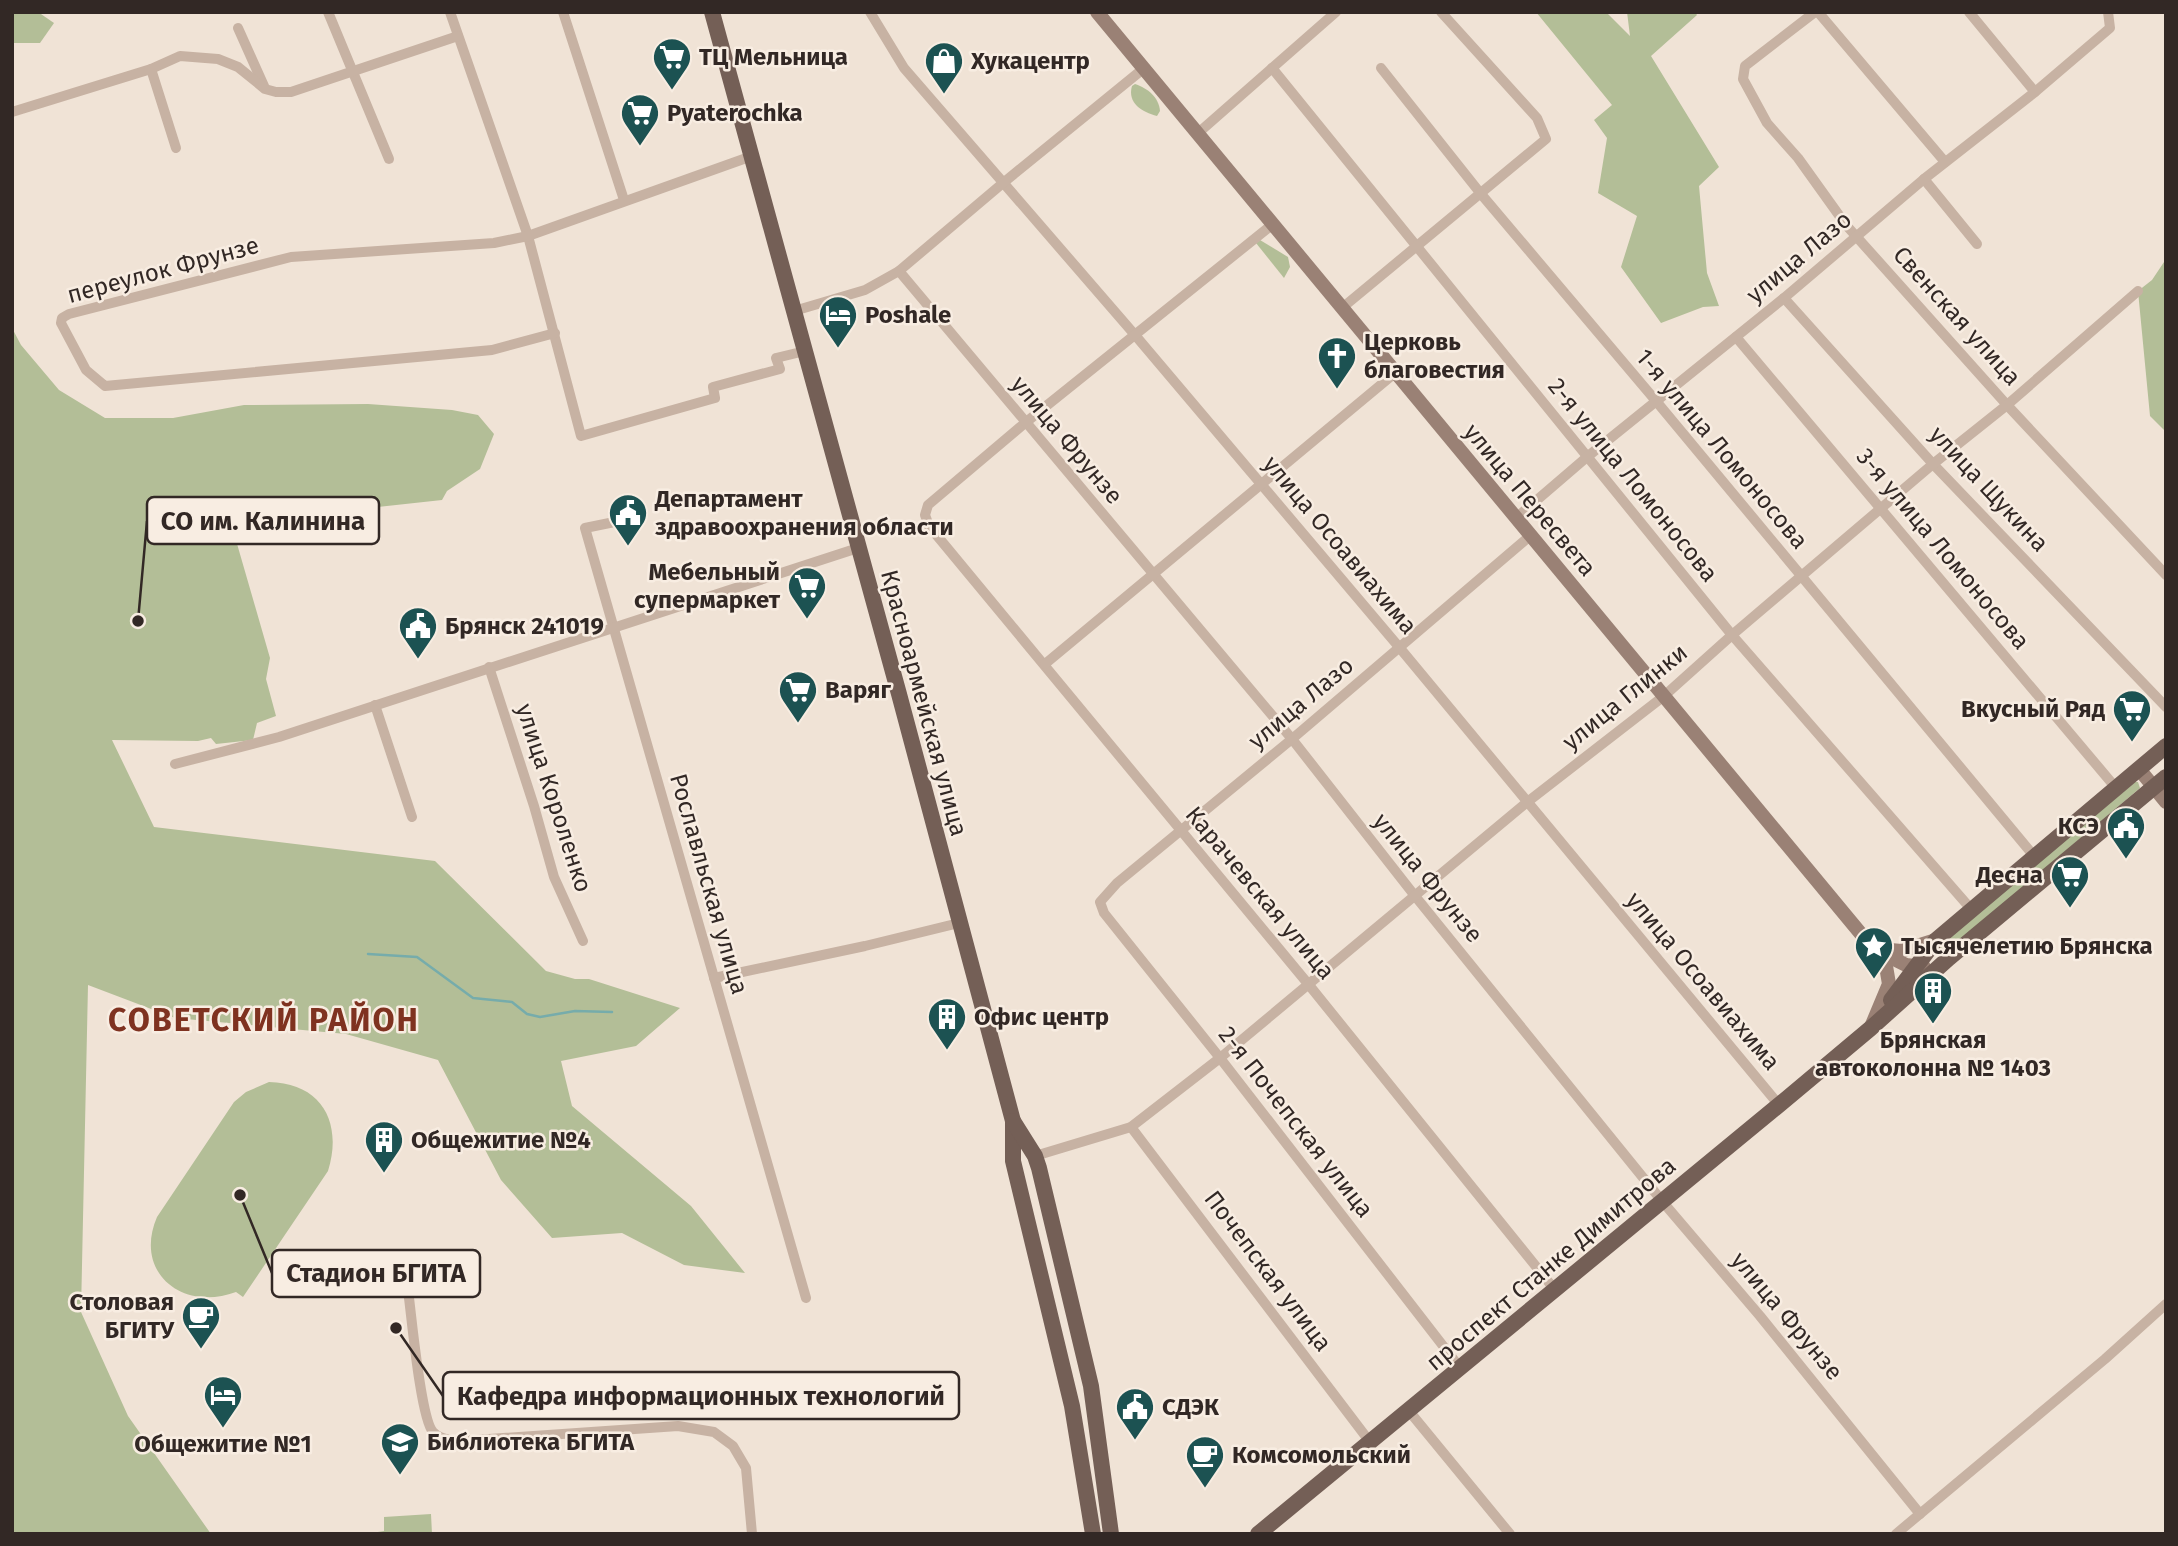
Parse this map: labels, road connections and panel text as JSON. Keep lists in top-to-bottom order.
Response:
{
  "streets": {
    "main road": ["улица Пересвета", "Красноармейская улица", "проспект Станке Димитрова"],
    "street": [
      "улица Лазо",
      "переулок Фрунзе",
      "Свенская улица",
      "улица Фрунзе",
      "1-я улица Ломоносова",
      "2-я улица Ломоносова",
      "улица Щукина",
      "улица Осоавиахима",
      "3-я улица Ломоносова",
      "улица Глинки",
      "улица Короленко",
      "Рославльская улица",
      "Карачевская улица",
      "2-я Почепская улица",
      "Почепская улица"
    ]
  },
  "crossings": [
    ["улица Лазо", "Свенская улица"],
    ["улица Лазо", "улица Фрунзе"],
    ["улица Лазо", "1-я улица Ломоносова"],
    ["улица Лазо", "2-я улица Ломоносова"],
    ["улица Лазо", "улица Щукина"],
    ["улица Лазо", "улица Пересвета"],
    ["улица Лазо", "улица Осоавиахима"],
    ["улица Лазо", "3-я улица Ломоносова"],
    ["улица Лазо", "Карачевская улица"],
    ["улица Лазо", "2-я Почепская улица"],
    ["переулок Фрунзе", "Красноармейская улица"],
    ["Свенская улица", "улица Глинки"],
    ["улица Фрунзе", "улица Глинки"],
    ["улица Фрунзе", "Карачевская улица"],
    ["улица Фрунзе", "проспект Станке Димитрова"],
    ["1-я улица Ломоносова", "улица Глинки"],
    ["1-я улица Ломоносова", "проспект Станке Димитрова"],
    ["2-я улица Ломоносова", "улица Глинки"],
    ["2-я улица Ломоносова", "проспект Станке Димитрова"],
    ["улица Щукина", "улица Глинки"],
    ["улица Пересвета", "улица Глинки"],
    ["улица Пересвета", "проспект Станке Димитрова"],
    ["улица Осоавиахима", "улица Глинки"],
    ["улица Осоавиахима", "проспект Станке Димитрова"],
    ["3-я улица Ломоносова", "улица Глинки"],
    ["3-я улица Ломоносова", "проспект Станке Димитрова"],
    ["улица Глинки", "Карачевская улица"],
    ["улица Глинки", "2-я Почепская улица"],
    ["улица Глинки", "Почепская улица"],
    ["Карачевская улица", "проспект Станке Димитрова"],
    ["2-я Почепская улица", "проспект Станке Димитрова"],
    ["проспект Станке Димитрова", "Почепская улица"]
  ],
  "districts": ["СОВЕТСКИЙ РАЙОН"],
  "places": {
    "supermarket": [
      "ТЦ Мельница",
      "Pyaterochka",
      "Мебельный супермаркет",
      "Варяг",
      "Вкусный Ряд",
      "Десна"
    ],
    "shop": ["Хукацентр"],
    "hotel": ["Poshale", "Общежитие №1"],
    "church": ["Церковь благовестия"],
    "public building": [
      "Департамент здравоохранения области",
      "Брянск 241019",
      "КСЭ",
      "СДЭК"
    ],
    "other": ["СО им. Калинина", "Стадион БГИТА", "Кафедра информационных технологий"],
    "place": ["Тысячелетию Брянска"],
    "building": ["Брянская автоколонна № 1403", "Офис центр", "Общежитие №4"],
    "cafe": ["Столовая БГИТУ", "Комсомольский"],
    "school or university": ["Библиотека БГИТА"]
  }
}
